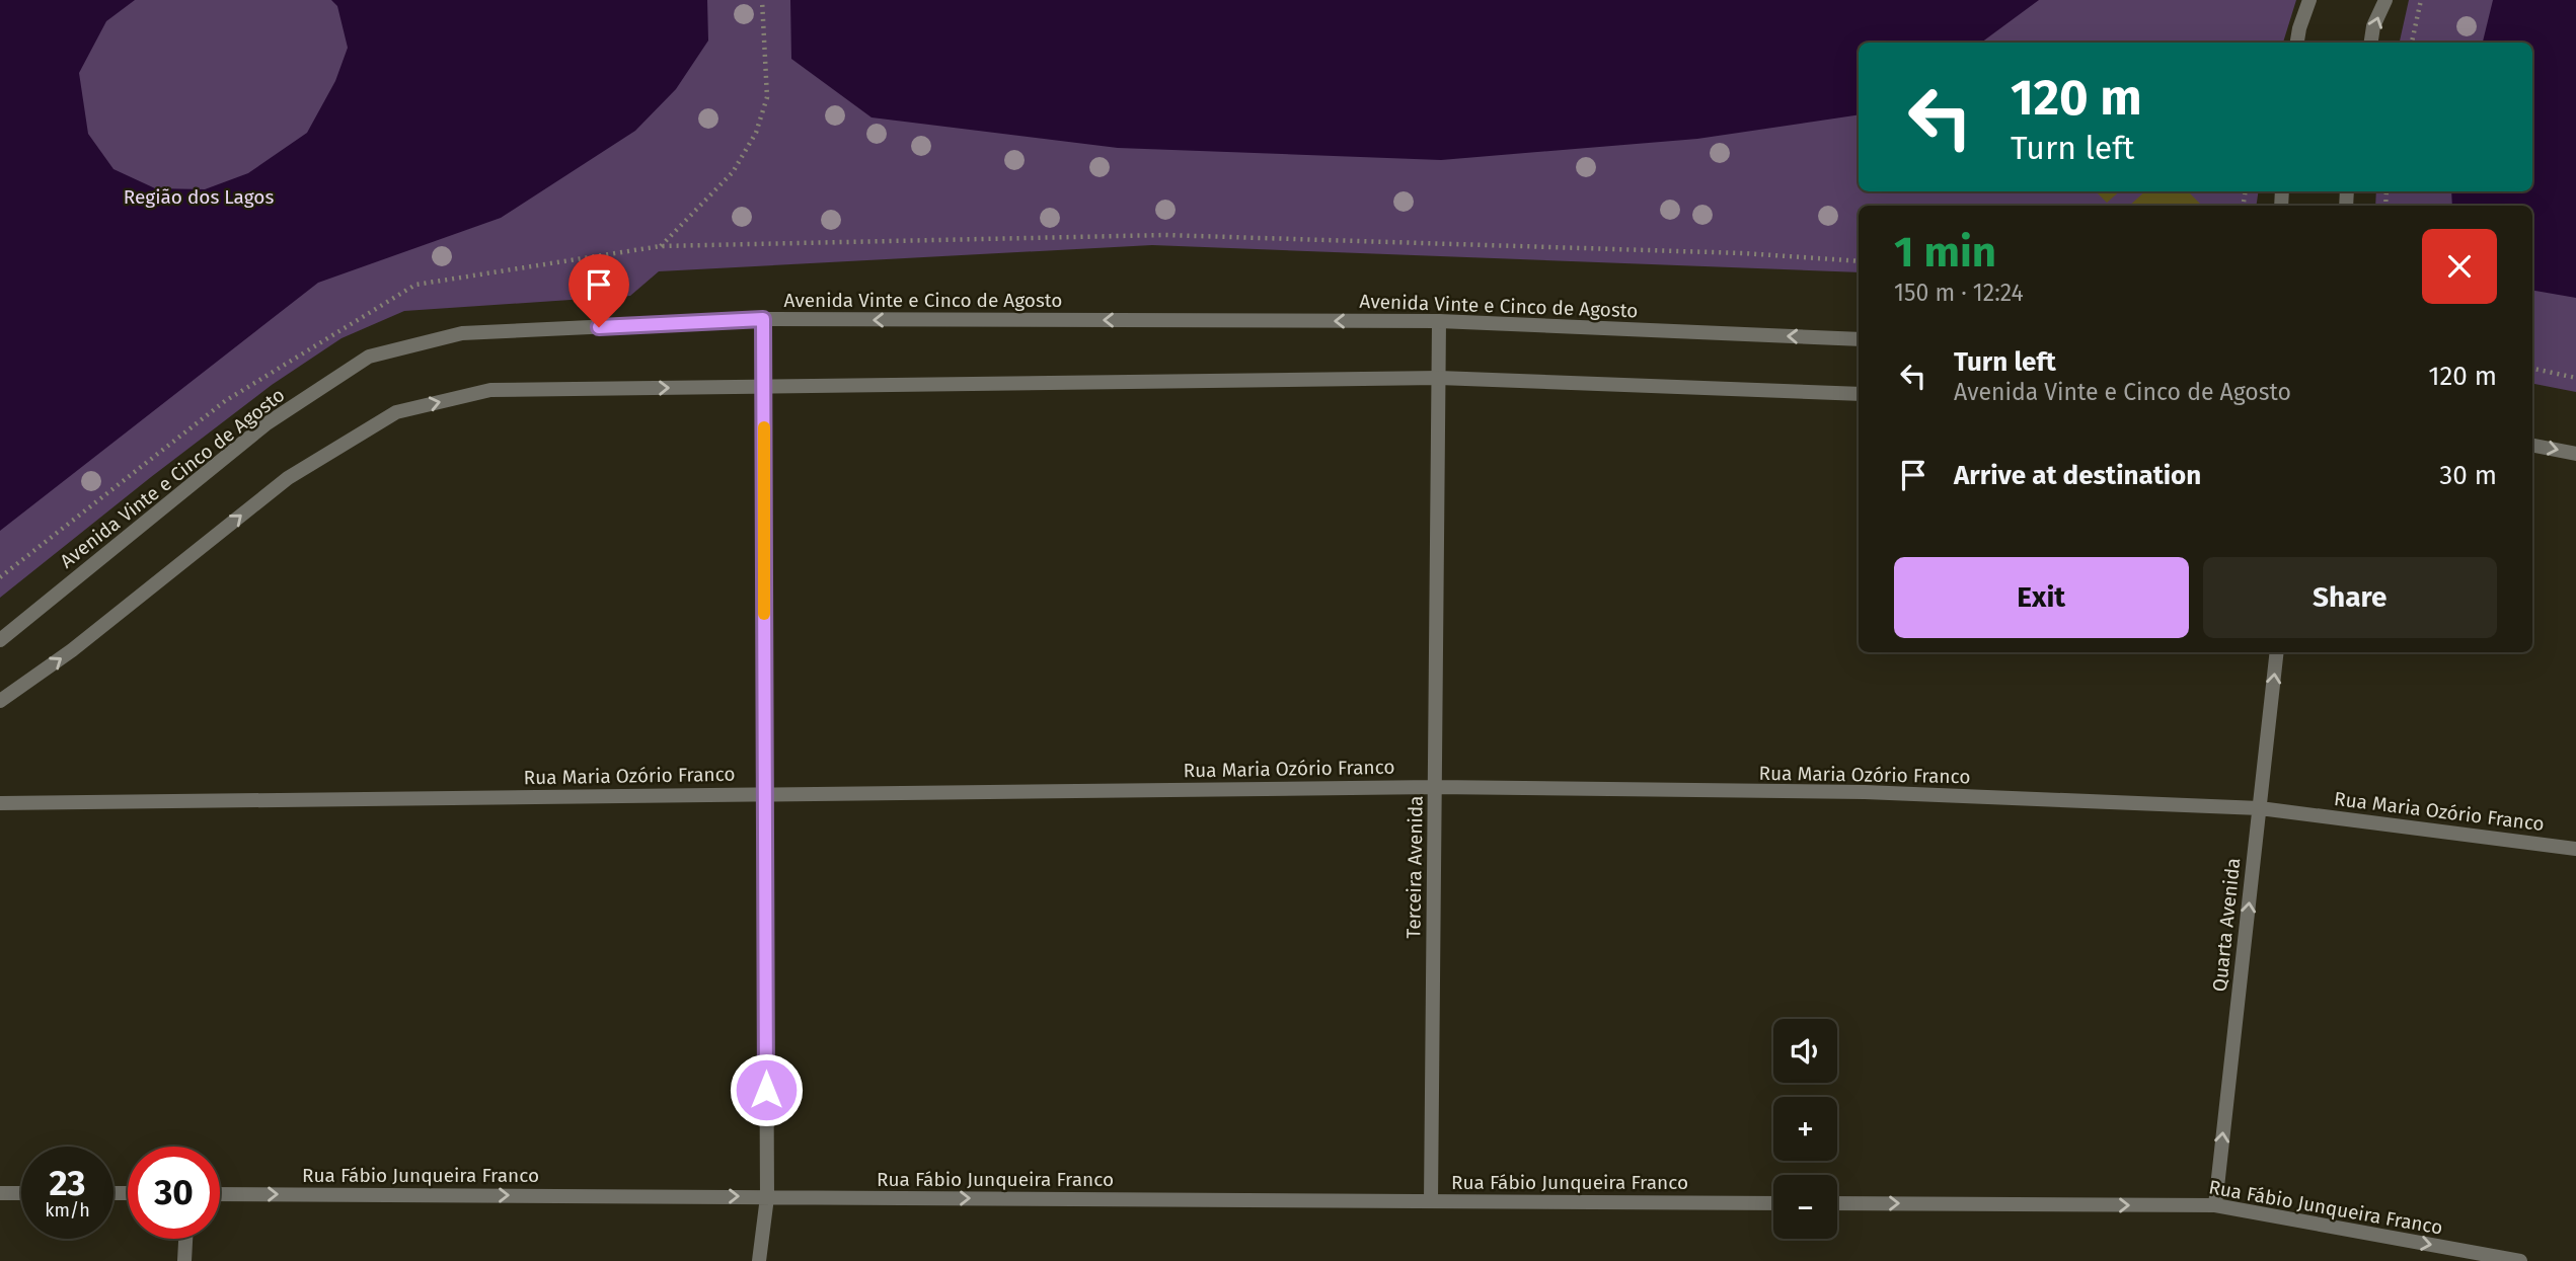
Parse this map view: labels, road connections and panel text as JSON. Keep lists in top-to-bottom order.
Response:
{
  "streets": {
    "street": [
      "Avenida Vinte e Cinco de Agosto",
      "Rua Maria Ozório Franco",
      "Terceira Avenida",
      "Quarta Avenida",
      "Rua Fábio Junqueira Franco"
    ]
  },
  "crossings": [
    ["Avenida Vinte e Cinco de Agosto", "Terceira Avenida"],
    ["Rua Maria Ozório Franco", "Terceira Avenida"],
    ["Rua Maria Ozório Franco", "Quarta Avenida"],
    ["Terceira Avenida", "Rua Fábio Junqueira Franco"],
    ["Quarta Avenida", "Rua Fábio Junqueira Franco"]
  ],
  "one_way": ["Quarta Avenida", "Rua Fábio Junqueira Franco"],
  "parks": ["Região dos Lagos"],
  "page": {
    "turn": ["120 m", "Turn left"],
    "heading": ["1 min", "150 m · 12:24"],
    "list": [
      {
        "name": "Turn left",
        "note": "Avenida Vinte e Cinco de Agosto",
        "value": "120 m"
      },
      {
        "name": "Arrive at destination",
        "value": "30 m"
      }
    ],
    "buttons": ["Exit", "Share"],
    "map_buttons": ["+", "−"],
    "speed": "23 km/h",
    "limit": "30"
  }
}
